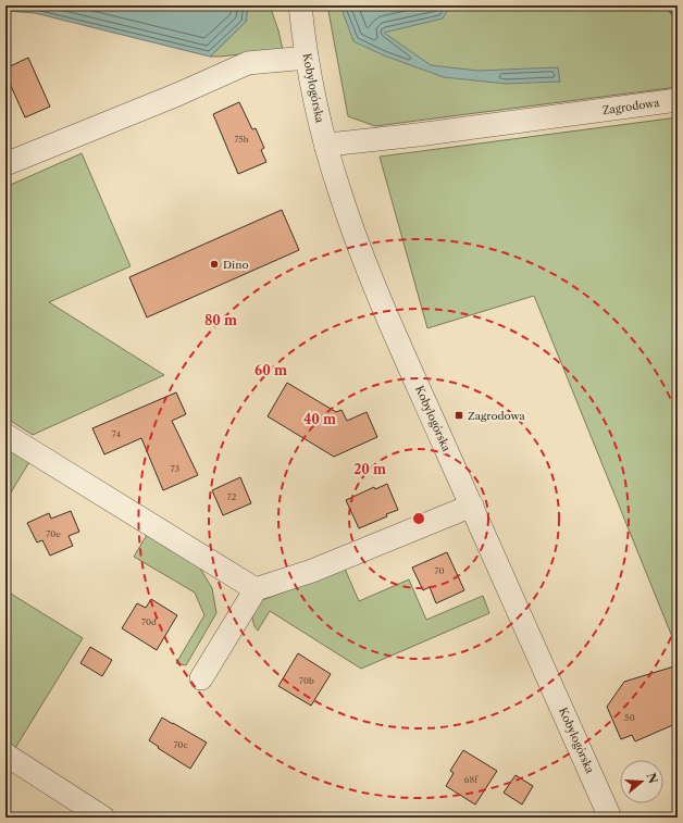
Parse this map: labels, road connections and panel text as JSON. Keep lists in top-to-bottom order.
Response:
{
  "streets": {
    "street": ["Kobylogórska", "Zagrodowa"]
  },
  "crossings": [
    ["Kobylogórska", "Zagrodowa"]
  ],
  "places": {
    "other": ["Dino"],
    "transit": ["Zagrodowa"]
  },
  "house_numbers": [
    "75b",
    "74",
    "73",
    "72",
    "70e",
    "70",
    "70d",
    "70b",
    "50",
    "70c",
    "68f"
  ],
  "north": "right",
  "rings": [
    "80 m",
    "60 m",
    "40 m",
    "20 m"
  ]
}
